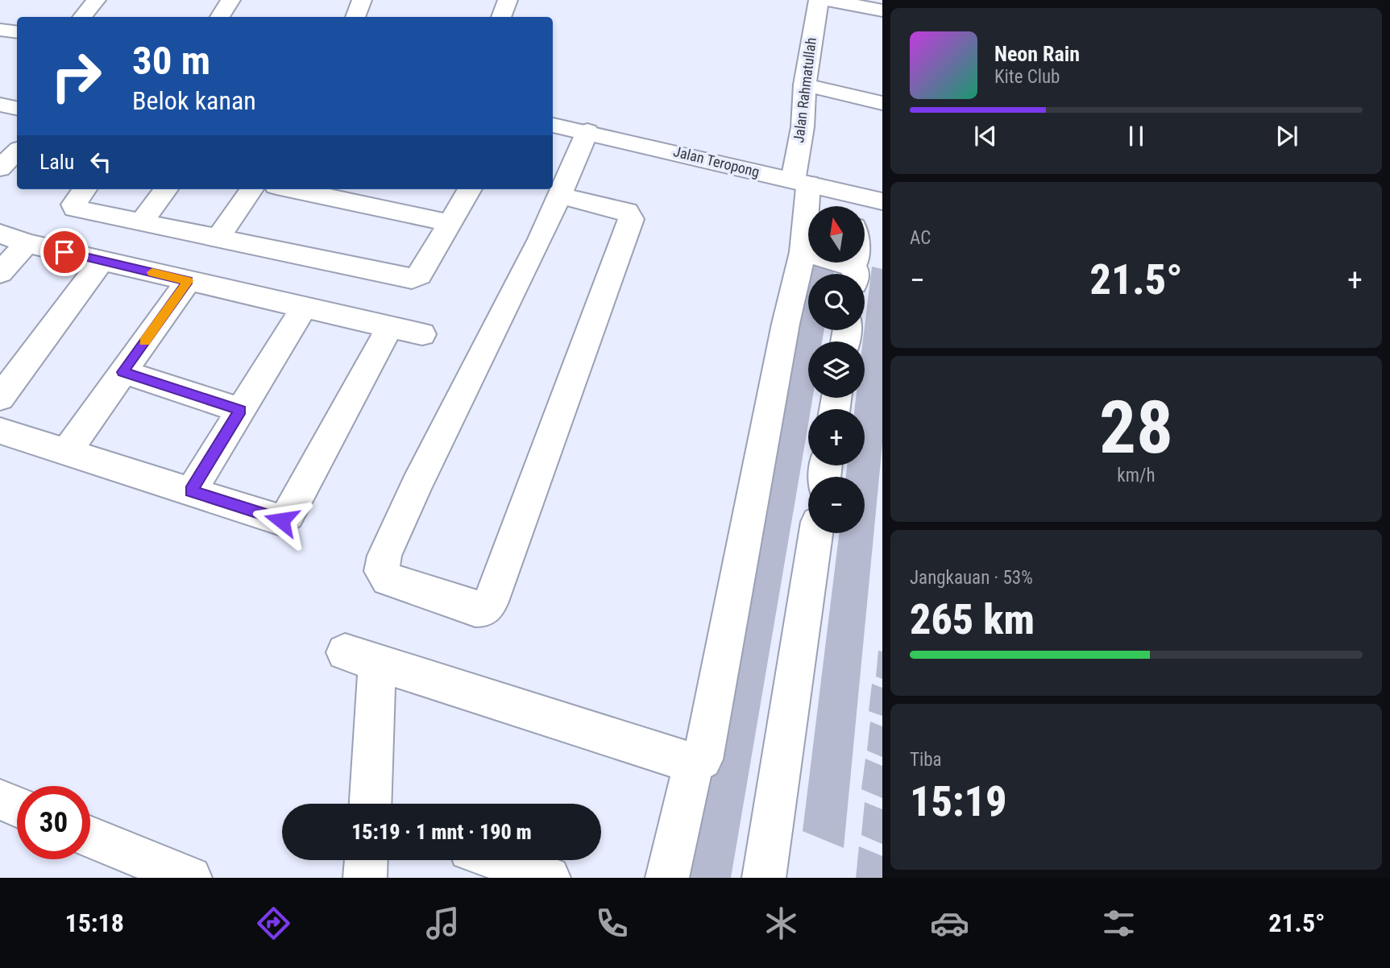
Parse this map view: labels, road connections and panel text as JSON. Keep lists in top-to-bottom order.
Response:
{
  "streets": {
    "street": ["Jalan Rahmatullah", "Jalan Teropong"]
  },
  "crossings": [
    ["Jalan Rahmatullah", "Jalan Teropong"]
  ],
  "north": "top",
  "page": {
    "turn": ["30 m", "Belok kanan"],
    "song": ["Neon Rain", "Kite Club"],
    "then": "Lalu",
    "tile": [
      "AC",
      ["28", "km/h"],
      ["Jangkauan · 53%", "265 km"],
      ["Tiba", "15:19"]
    ],
    "map_buttons": ["+", "−"],
    "heat": ["−", "21.5°", "+"],
    "limit": "30",
    "trip": "15:19 · 1 mnt · 190 m",
    "tabs": ["15:18", "21.5°"]
  }
}
